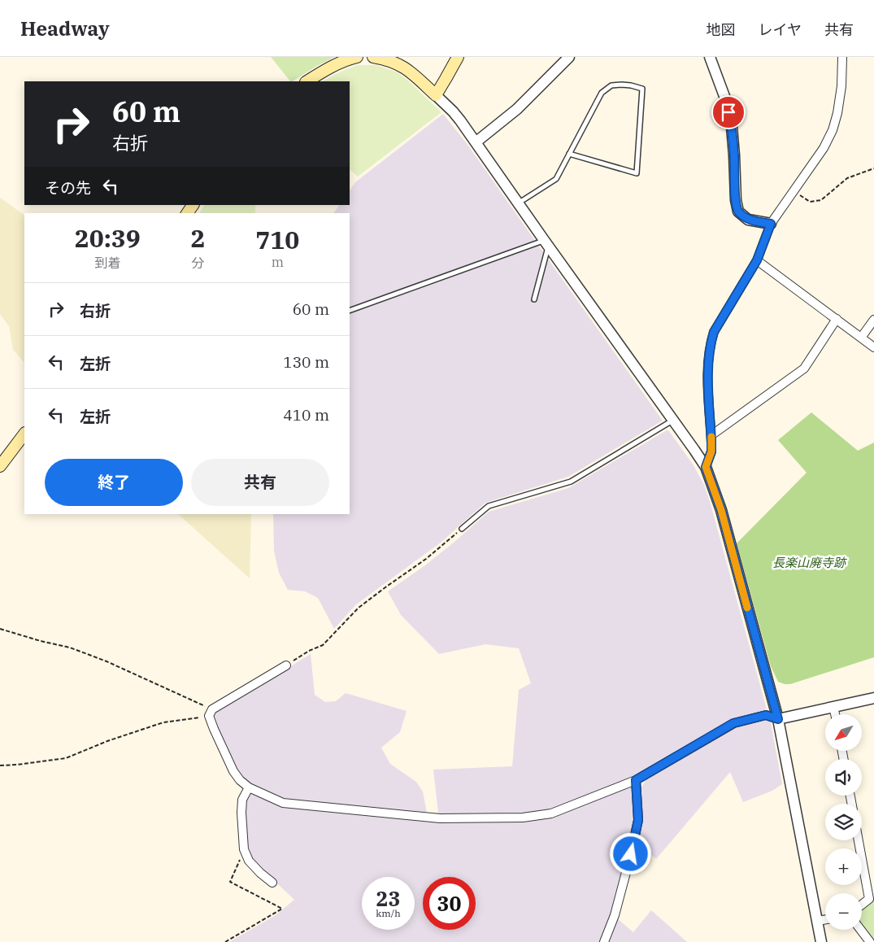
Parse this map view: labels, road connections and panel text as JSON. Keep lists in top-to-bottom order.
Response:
{
  "parks": ["長楽山廃寺跡"],
  "north": "bottom left",
  "page": {
    "header": "Headway",
    "nav": ["地図", "レイヤ", "共有"],
    "turn": ["60 m", "右折"],
    "then": "その先",
    "eta": [
      "20:39",
      "到着",
      "2",
      "分",
      "710",
      "m"
    ],
    "list": [
      {
        "name": "右折",
        "value": "60 m"
      },
      {
        "name": "左折",
        "value": "130 m"
      },
      {
        "name": "左折",
        "value": "410 m"
      }
    ],
    "buttons": ["終了", "共有"],
    "map_buttons": ["+", "−"],
    "speed": "23 km/h",
    "limit": "30"
  }
}
